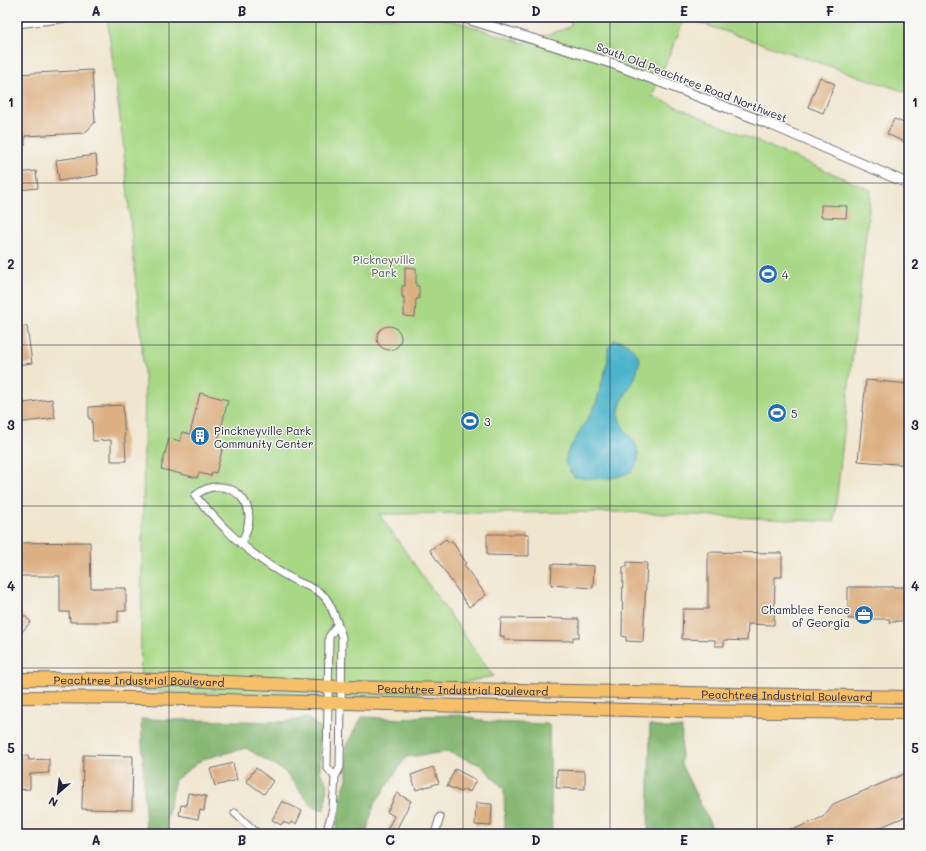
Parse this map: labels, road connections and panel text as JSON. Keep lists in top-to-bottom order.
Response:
{
  "streets": {
    "highway": ["Peachtree Industrial Boulevard"],
    "street": ["South Old Peachtree Road Northwest"]
  },
  "parks": ["Pickneyville Park"],
  "places": {
    "sports": ["4", "5", "3"],
    "building": ["Pinckneyville Park Community Center"],
    "office": ["Chamblee Fence of Georgia"]
  },
  "north": "bottom left",
  "grid": {
    "columns": [
      "A",
      "B",
      "C",
      "D",
      "E",
      "F"
    ],
    "rows": [
      "1",
      "2",
      "3",
      "4",
      "5"
    ]
  }
}
